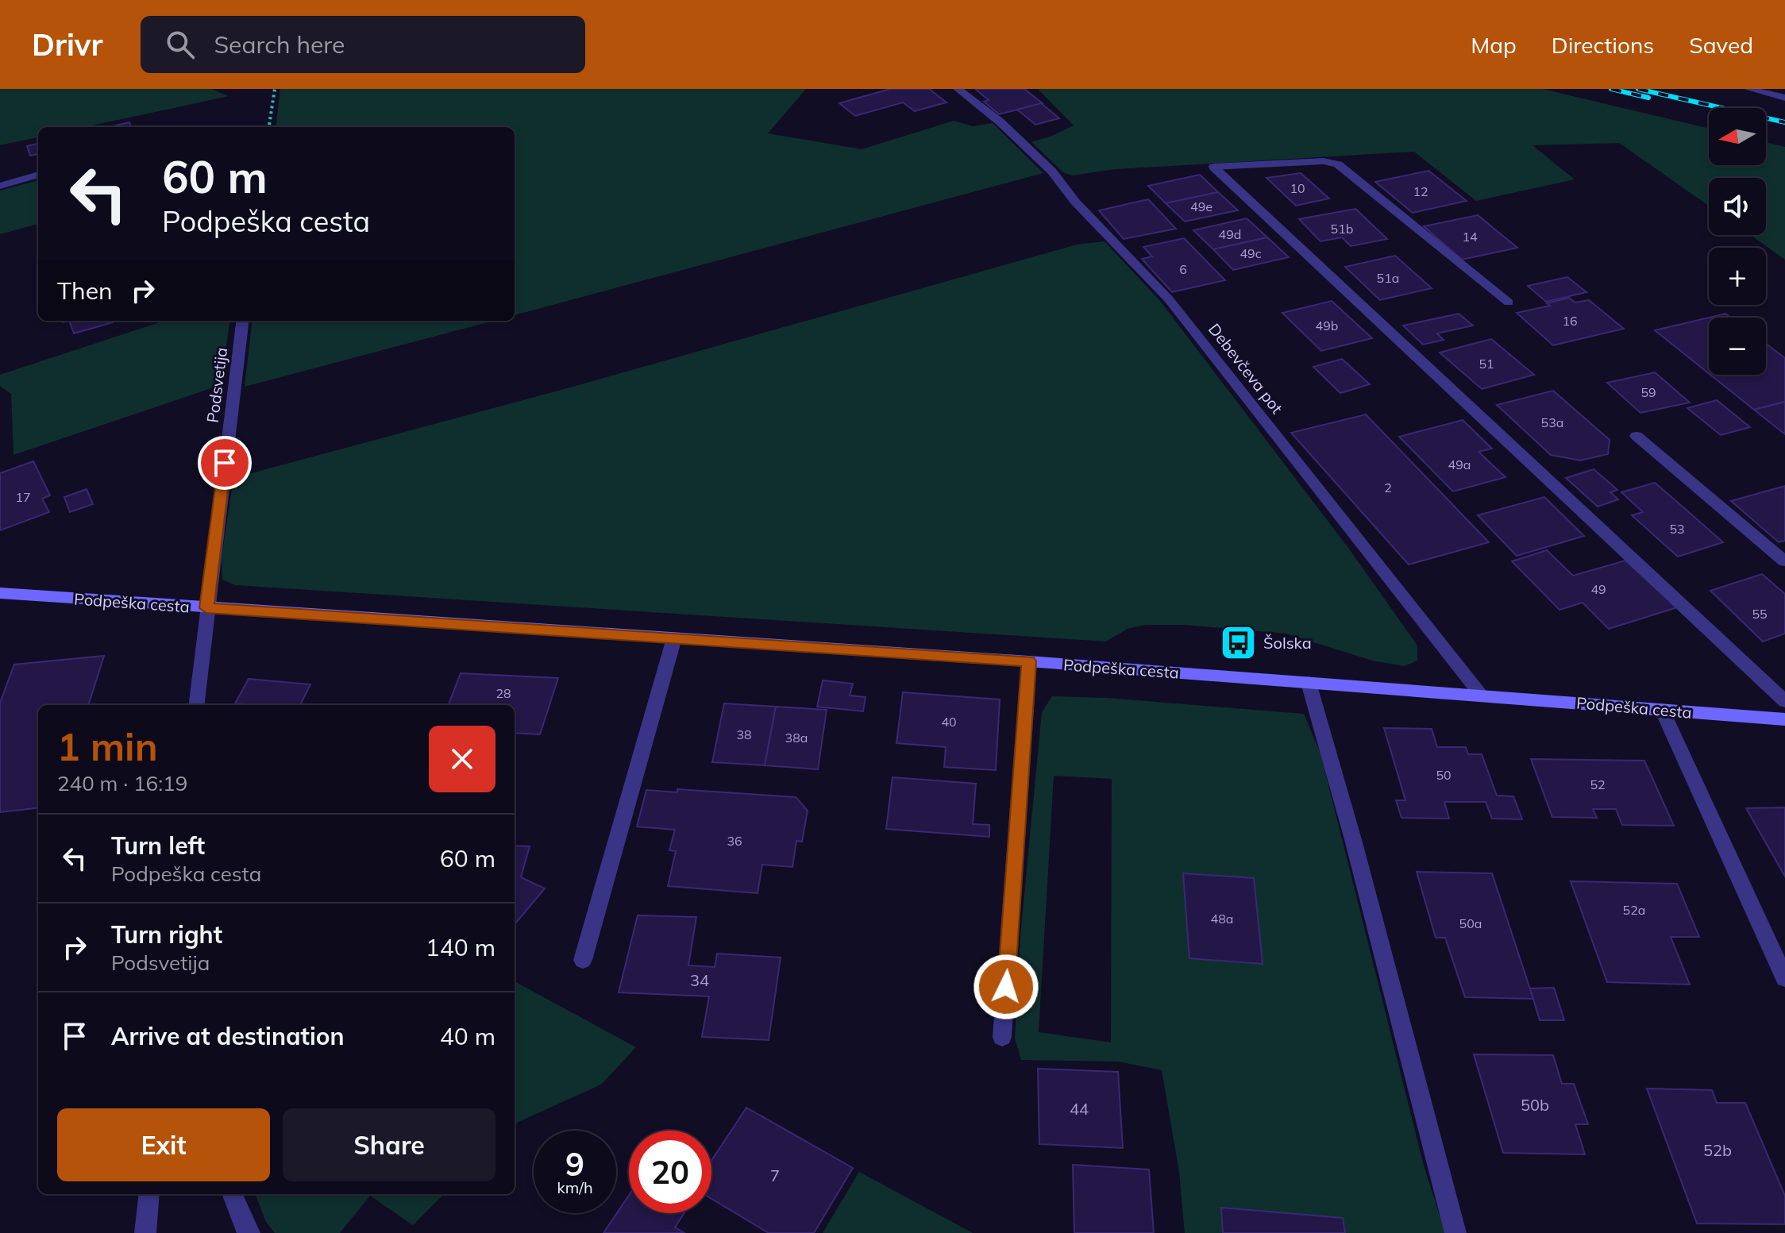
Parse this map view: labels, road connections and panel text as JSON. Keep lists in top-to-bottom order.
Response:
{
  "streets": {
    "main road": ["Podpeška cesta"],
    "street": ["Debevčeva pot", "Podsvetija"]
  },
  "crossings": [
    ["Debevčeva pot", "Podpeška cesta"],
    ["Podsvetija", "Podpeška cesta"]
  ],
  "places": {
    "bus stop": ["Šolska"]
  },
  "house_numbers": [
    "10",
    "12",
    "49e",
    "51b",
    "49d",
    "14",
    "49c",
    "6",
    "51a",
    "16",
    "49b",
    "51",
    "59",
    "53a",
    "49a",
    "2",
    "17",
    "53",
    "49",
    "55",
    "28",
    "40",
    "38",
    "38a",
    "50",
    "52",
    "36",
    "52a",
    "48a",
    "50a",
    "34",
    "50b",
    "44",
    "52b",
    "7"
  ],
  "north": "left",
  "page": {
    "header": "Drivr",
    "search": "Search here",
    "nav": ["Map", "Directions", "Saved"],
    "map_buttons": ["+", "−"],
    "turn": ["60 m", "Podpeška cesta"],
    "then": "Then",
    "heading": ["1 min", "240 m · 16:19"],
    "list": [
      {
        "name": "Turn left",
        "note": "Podpeška cesta",
        "value": "60 m"
      },
      {
        "name": "Turn right",
        "note": "Podsvetija",
        "value": "140 m"
      },
      {
        "name": "Arrive at destination",
        "value": "40 m"
      }
    ],
    "buttons": ["Exit", "Share"],
    "speed": "9 km/h",
    "limit": "20"
  }
}
